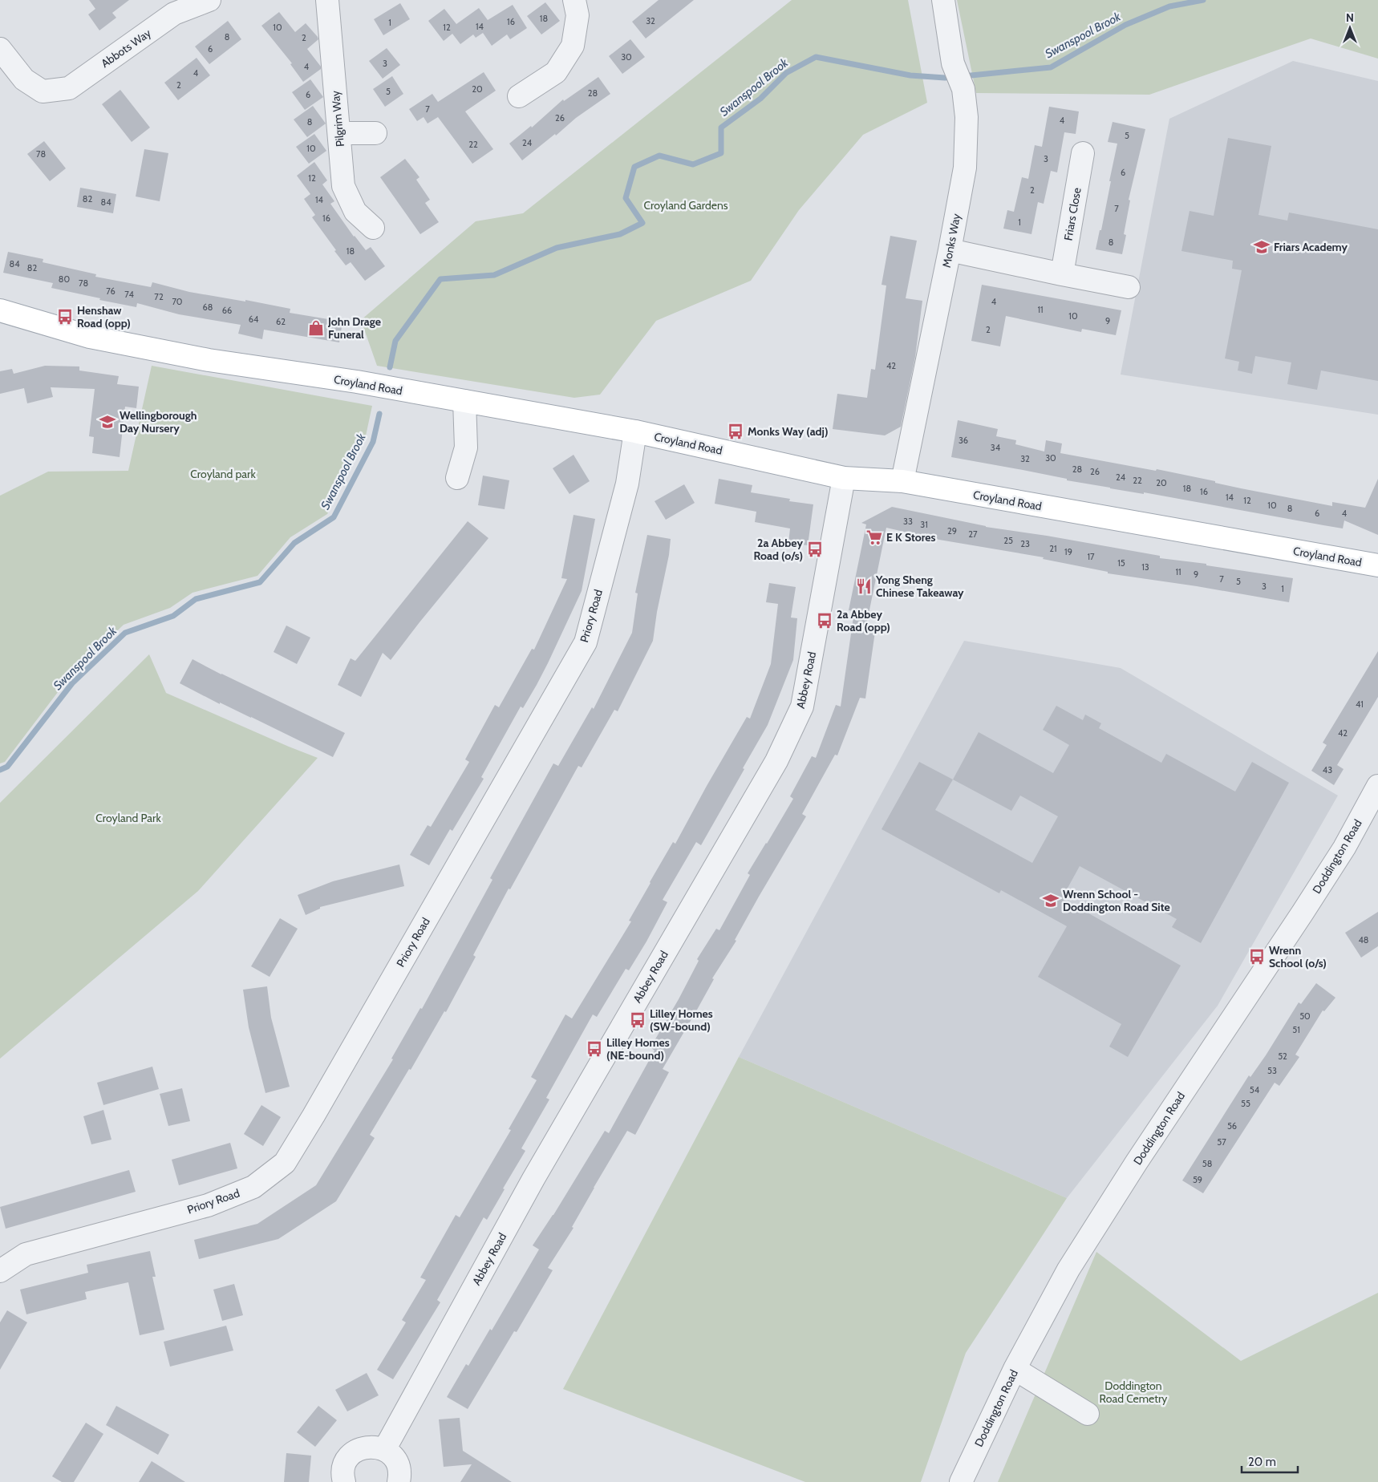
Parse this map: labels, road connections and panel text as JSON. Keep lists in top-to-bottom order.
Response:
{
  "streets": {
    "main road": ["Croyland Road"],
    "street": [
      "Abbots Way",
      "Pilgrim Way",
      "Friars Close",
      "Monks Way",
      "Priory Road",
      "Abbey Road",
      "Doddington Road"
    ]
  },
  "crossings": [
    ["Monks Way", "Croyland Road"],
    ["Croyland Road", "Priory Road"],
    ["Croyland Road", "Abbey Road"]
  ],
  "water": ["Swanspool Brook"],
  "parks": [
    "Croyland Gardens",
    "Croyland park",
    "Croyland Park",
    "Doddington Road Cemetry"
  ],
  "places": {
    "school or university": ["Friars Academy", "Wellingborough Day Nursery", "Wrenn School - Doddington Road Site"],
    "bus stop": [
      "Henshaw Road (opp)",
      "Monks Way (adj)",
      "2a Abbey Road (o/s)",
      "2a Abbey Road (opp)",
      "Wrenn School (o/s)",
      "Lilley Homes (SW-bound)",
      "Lilley Homes (NE-bound)"
    ],
    "shop": ["John Drage Funeral"],
    "supermarket": ["E K Stores"],
    "restaurant": ["Yong Sheng Chinese Takeaway"]
  },
  "house_numbers": [
    "18",
    "32",
    "16",
    "1",
    "14",
    "10",
    "12",
    "8",
    "2",
    "6",
    "30",
    "3",
    "4",
    "4",
    "2",
    "20",
    "5",
    "28",
    "6",
    "7",
    "26",
    "4",
    "8",
    "5",
    "24",
    "22",
    "10",
    "78",
    "3",
    "6",
    "12",
    "2",
    "82",
    "14",
    "84",
    "7",
    "16",
    "1",
    "8",
    "18",
    "84",
    "82",
    "80",
    "78",
    "76",
    "74",
    "72",
    "70",
    "4",
    "68",
    "11",
    "66",
    "10",
    "64",
    "9",
    "62",
    "2",
    "42",
    "36",
    "34",
    "30",
    "32",
    "28",
    "26",
    "24",
    "22",
    "20",
    "18",
    "16",
    "14",
    "12",
    "10",
    "8",
    "6",
    "4",
    "33",
    "31",
    "29",
    "27",
    "25",
    "23",
    "21",
    "19",
    "17",
    "15",
    "13",
    "11",
    "9",
    "7",
    "5",
    "3",
    "1",
    "41",
    "42",
    "43",
    "48",
    "50",
    "51",
    "52",
    "53",
    "54",
    "55",
    "56",
    "57",
    "58",
    "59"
  ],
  "scale_bar": "20 m",
  "north": "top"
}
